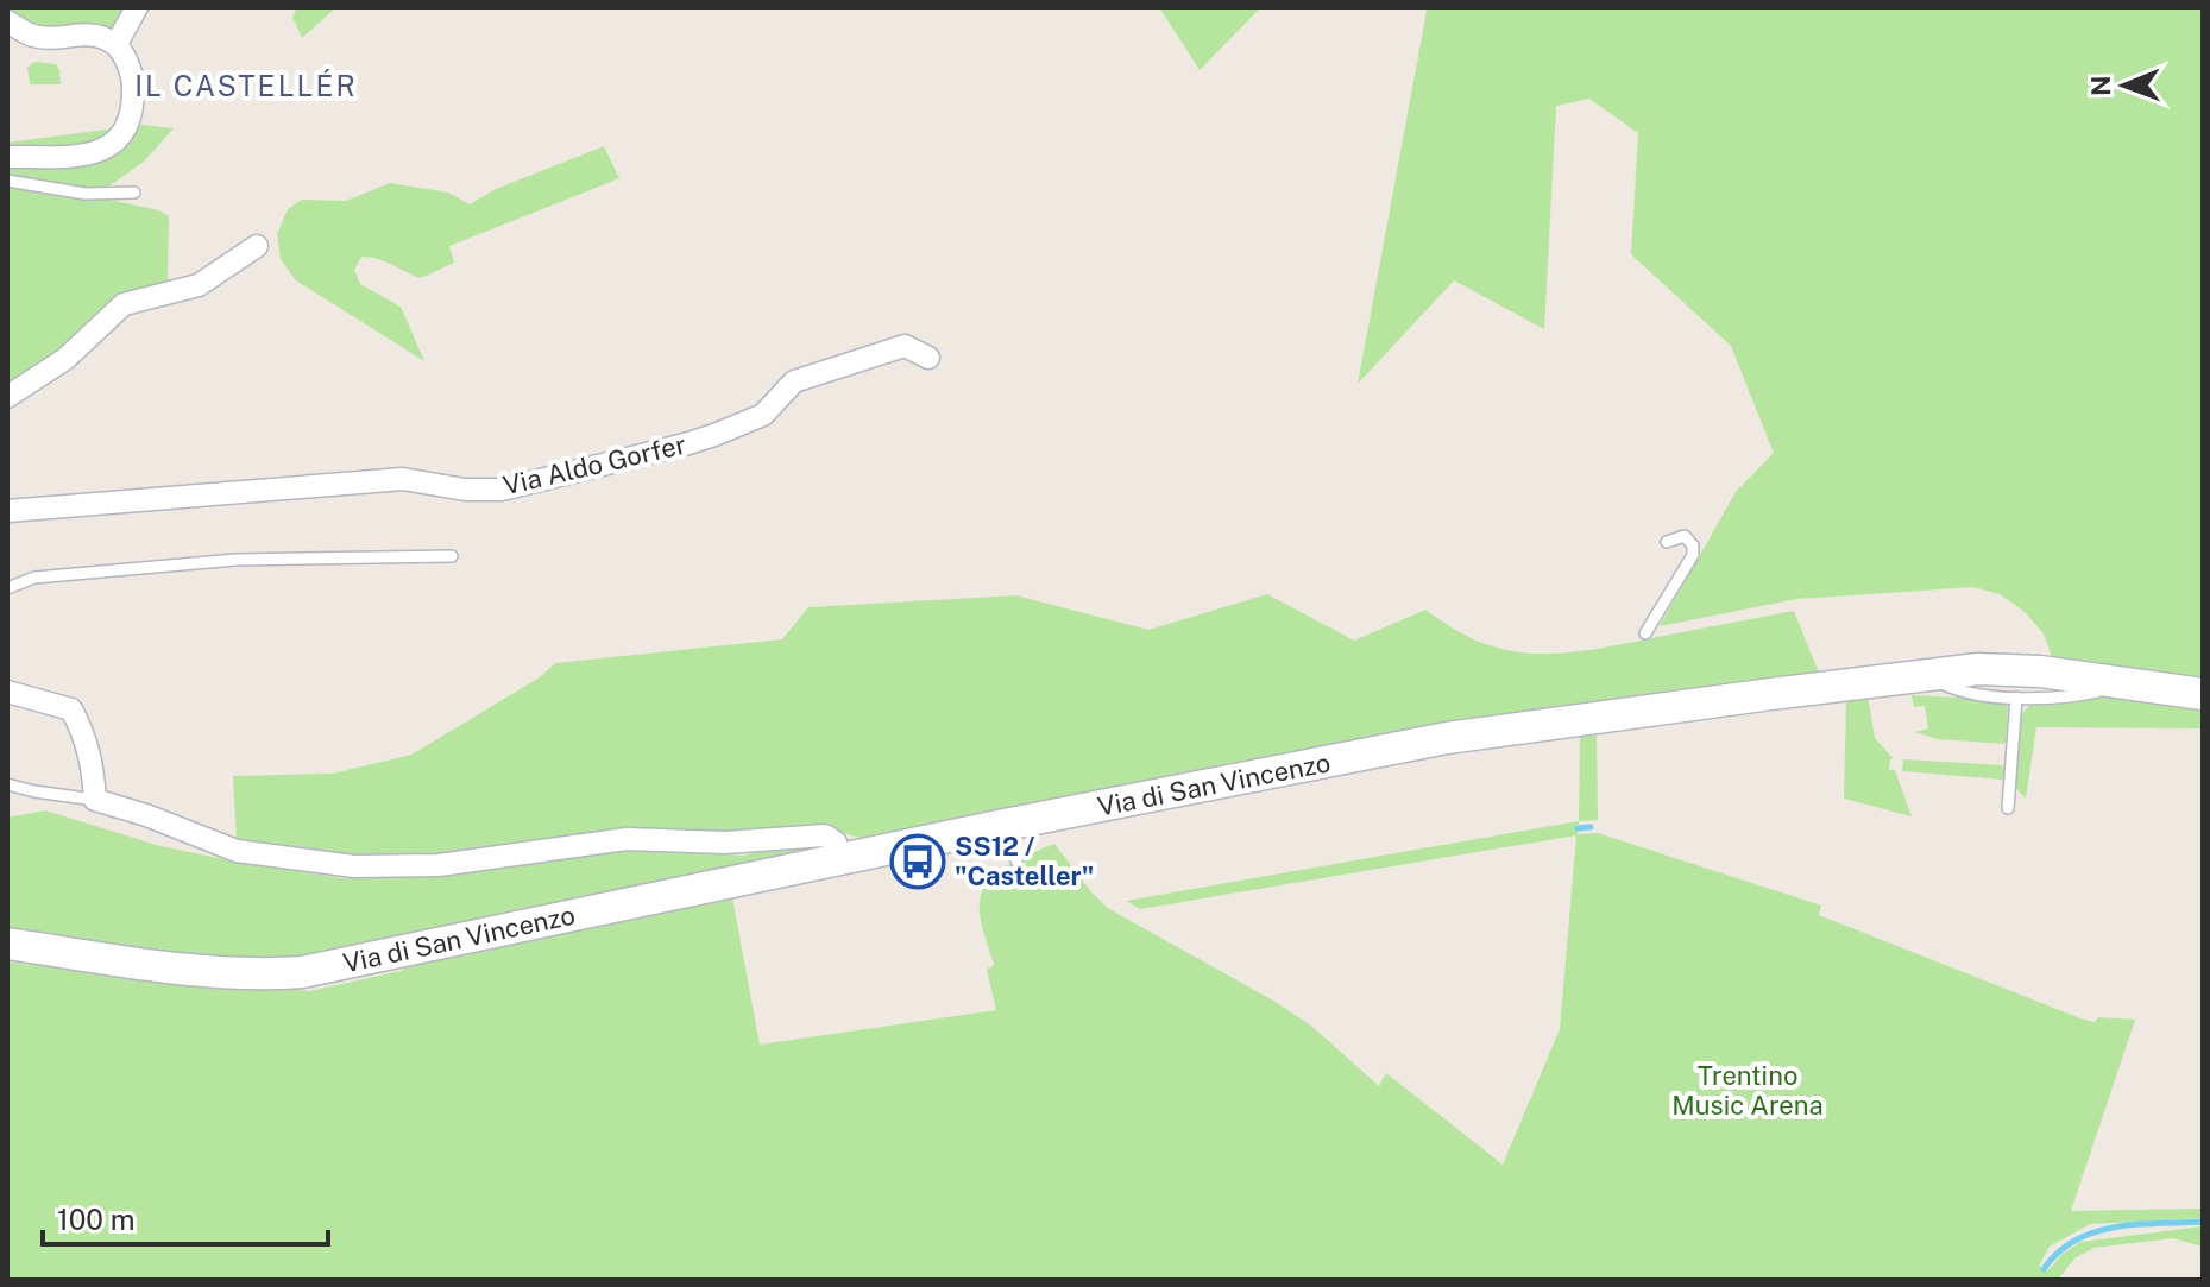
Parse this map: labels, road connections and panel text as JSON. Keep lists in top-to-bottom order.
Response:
{
  "streets": {
    "main road": ["Via di San Vincenzo"],
    "street": ["Via Aldo Gorfer"]
  },
  "districts": ["IL CASTELLÉR"],
  "parks": ["Trentino Music Arena"],
  "places": {
    "bus stop": ["SS12 / \"Casteller\""]
  },
  "scale_bar": "100 m",
  "north": "left"
}
